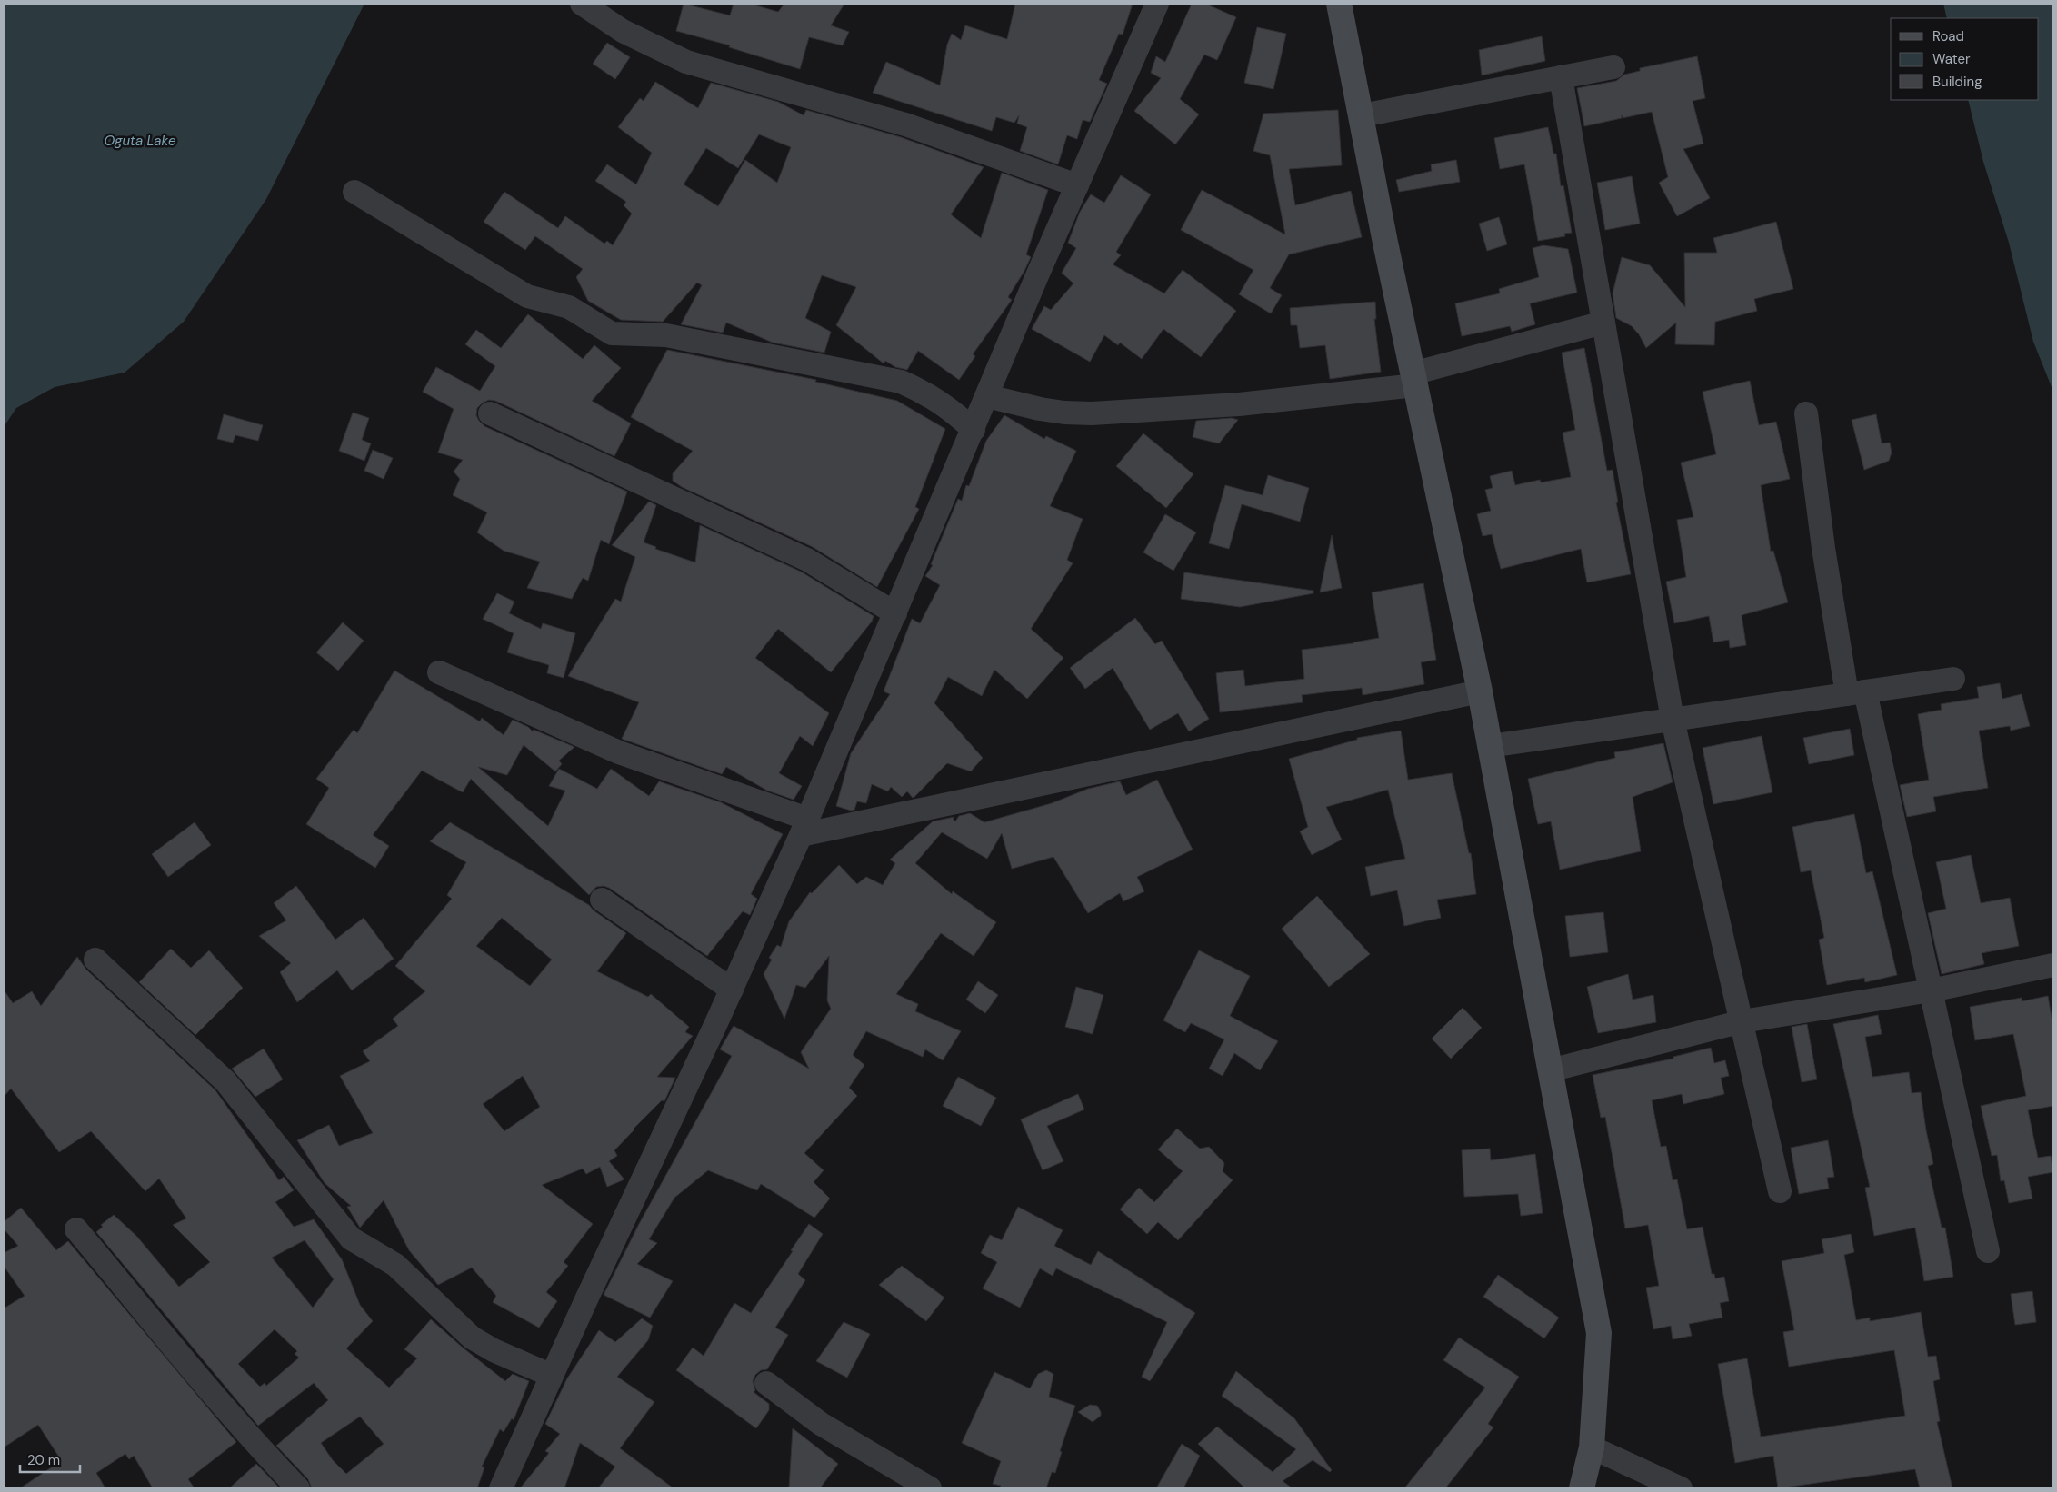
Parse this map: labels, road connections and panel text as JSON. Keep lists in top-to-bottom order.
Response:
{
  "water": ["Oguta Lake"],
  "legend": ["Road", "Water", "Building"],
  "scale_bar": "20 m"
}
